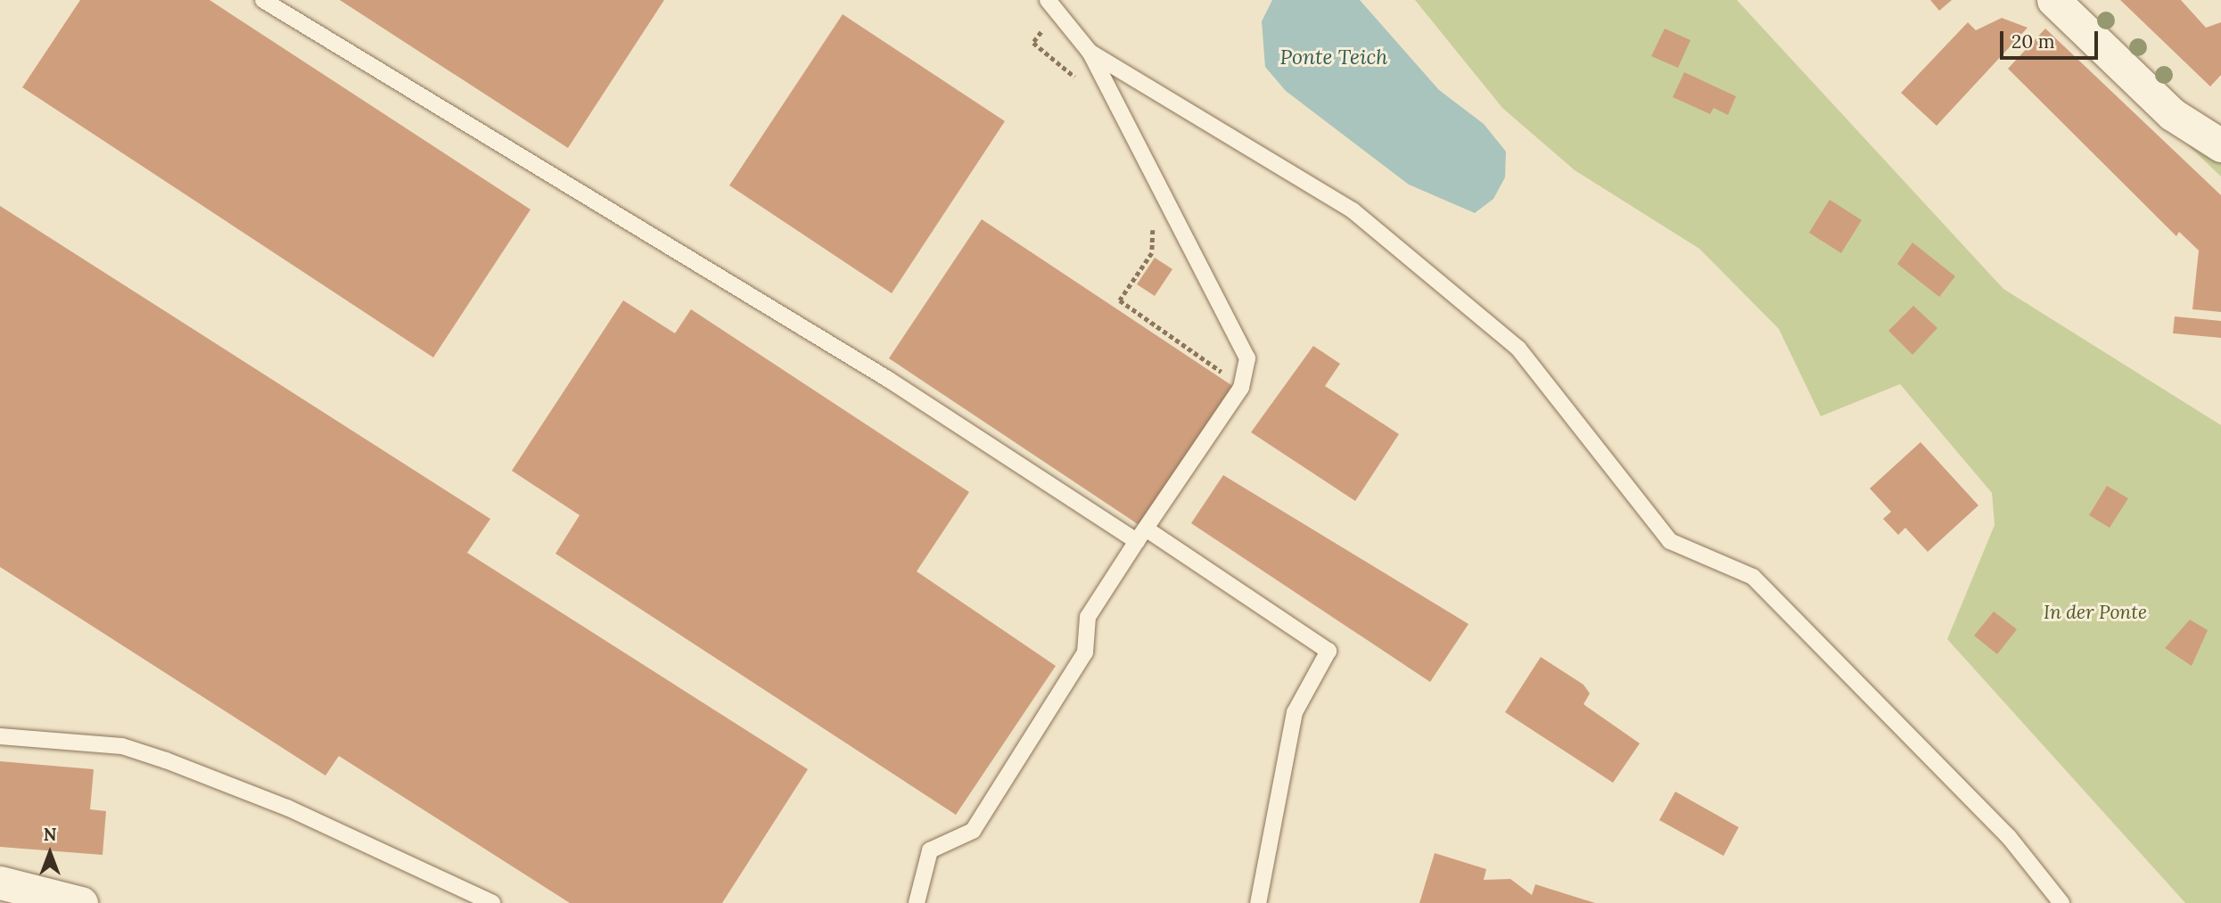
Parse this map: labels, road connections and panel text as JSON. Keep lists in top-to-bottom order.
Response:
{
  "water": ["Ponte Teich"],
  "parks": ["In der Ponte"],
  "scale_bar": "20 m",
  "north": "top"
}
